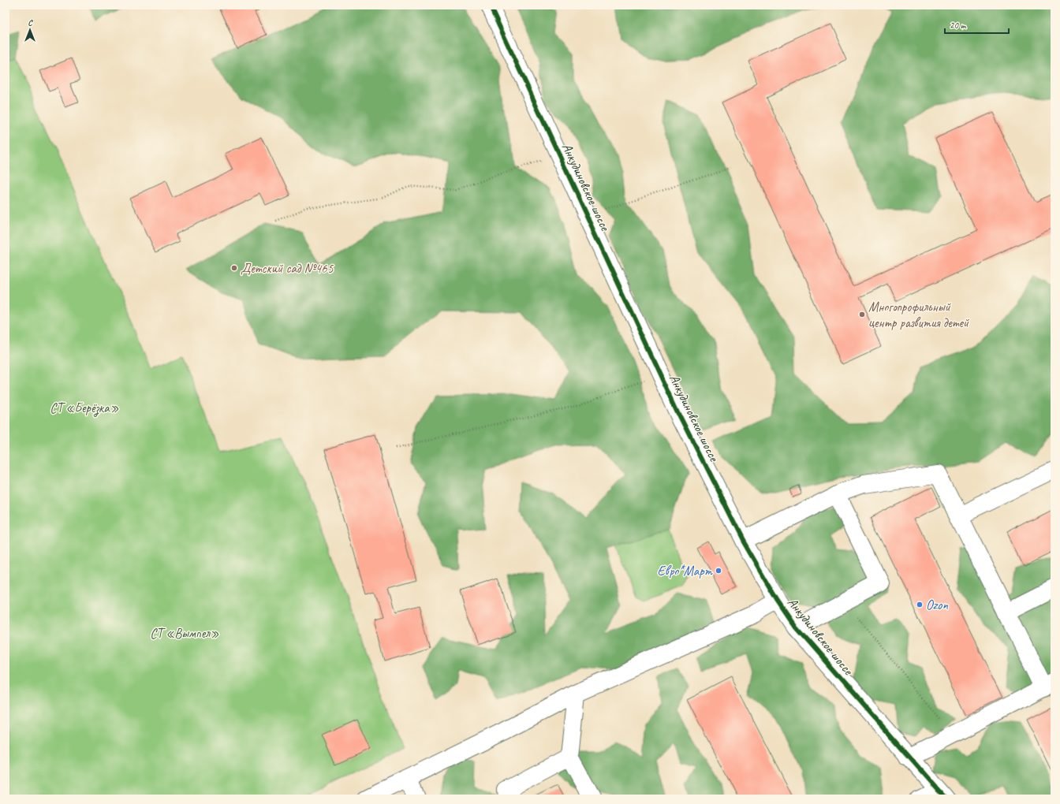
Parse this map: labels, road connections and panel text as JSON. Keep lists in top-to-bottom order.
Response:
{
  "streets": {
    "street": ["Анкудиновское шоссе"]
  },
  "parks": ["СТ «Берёзка»", "СТ «Вымпел»"],
  "places": [
    "Детский сад №465",
    "Многопрофильный центр развития детей",
    "Евро*Март",
    "Ozon"
  ],
  "scale_bar": "20 m",
  "north": "top"
}
